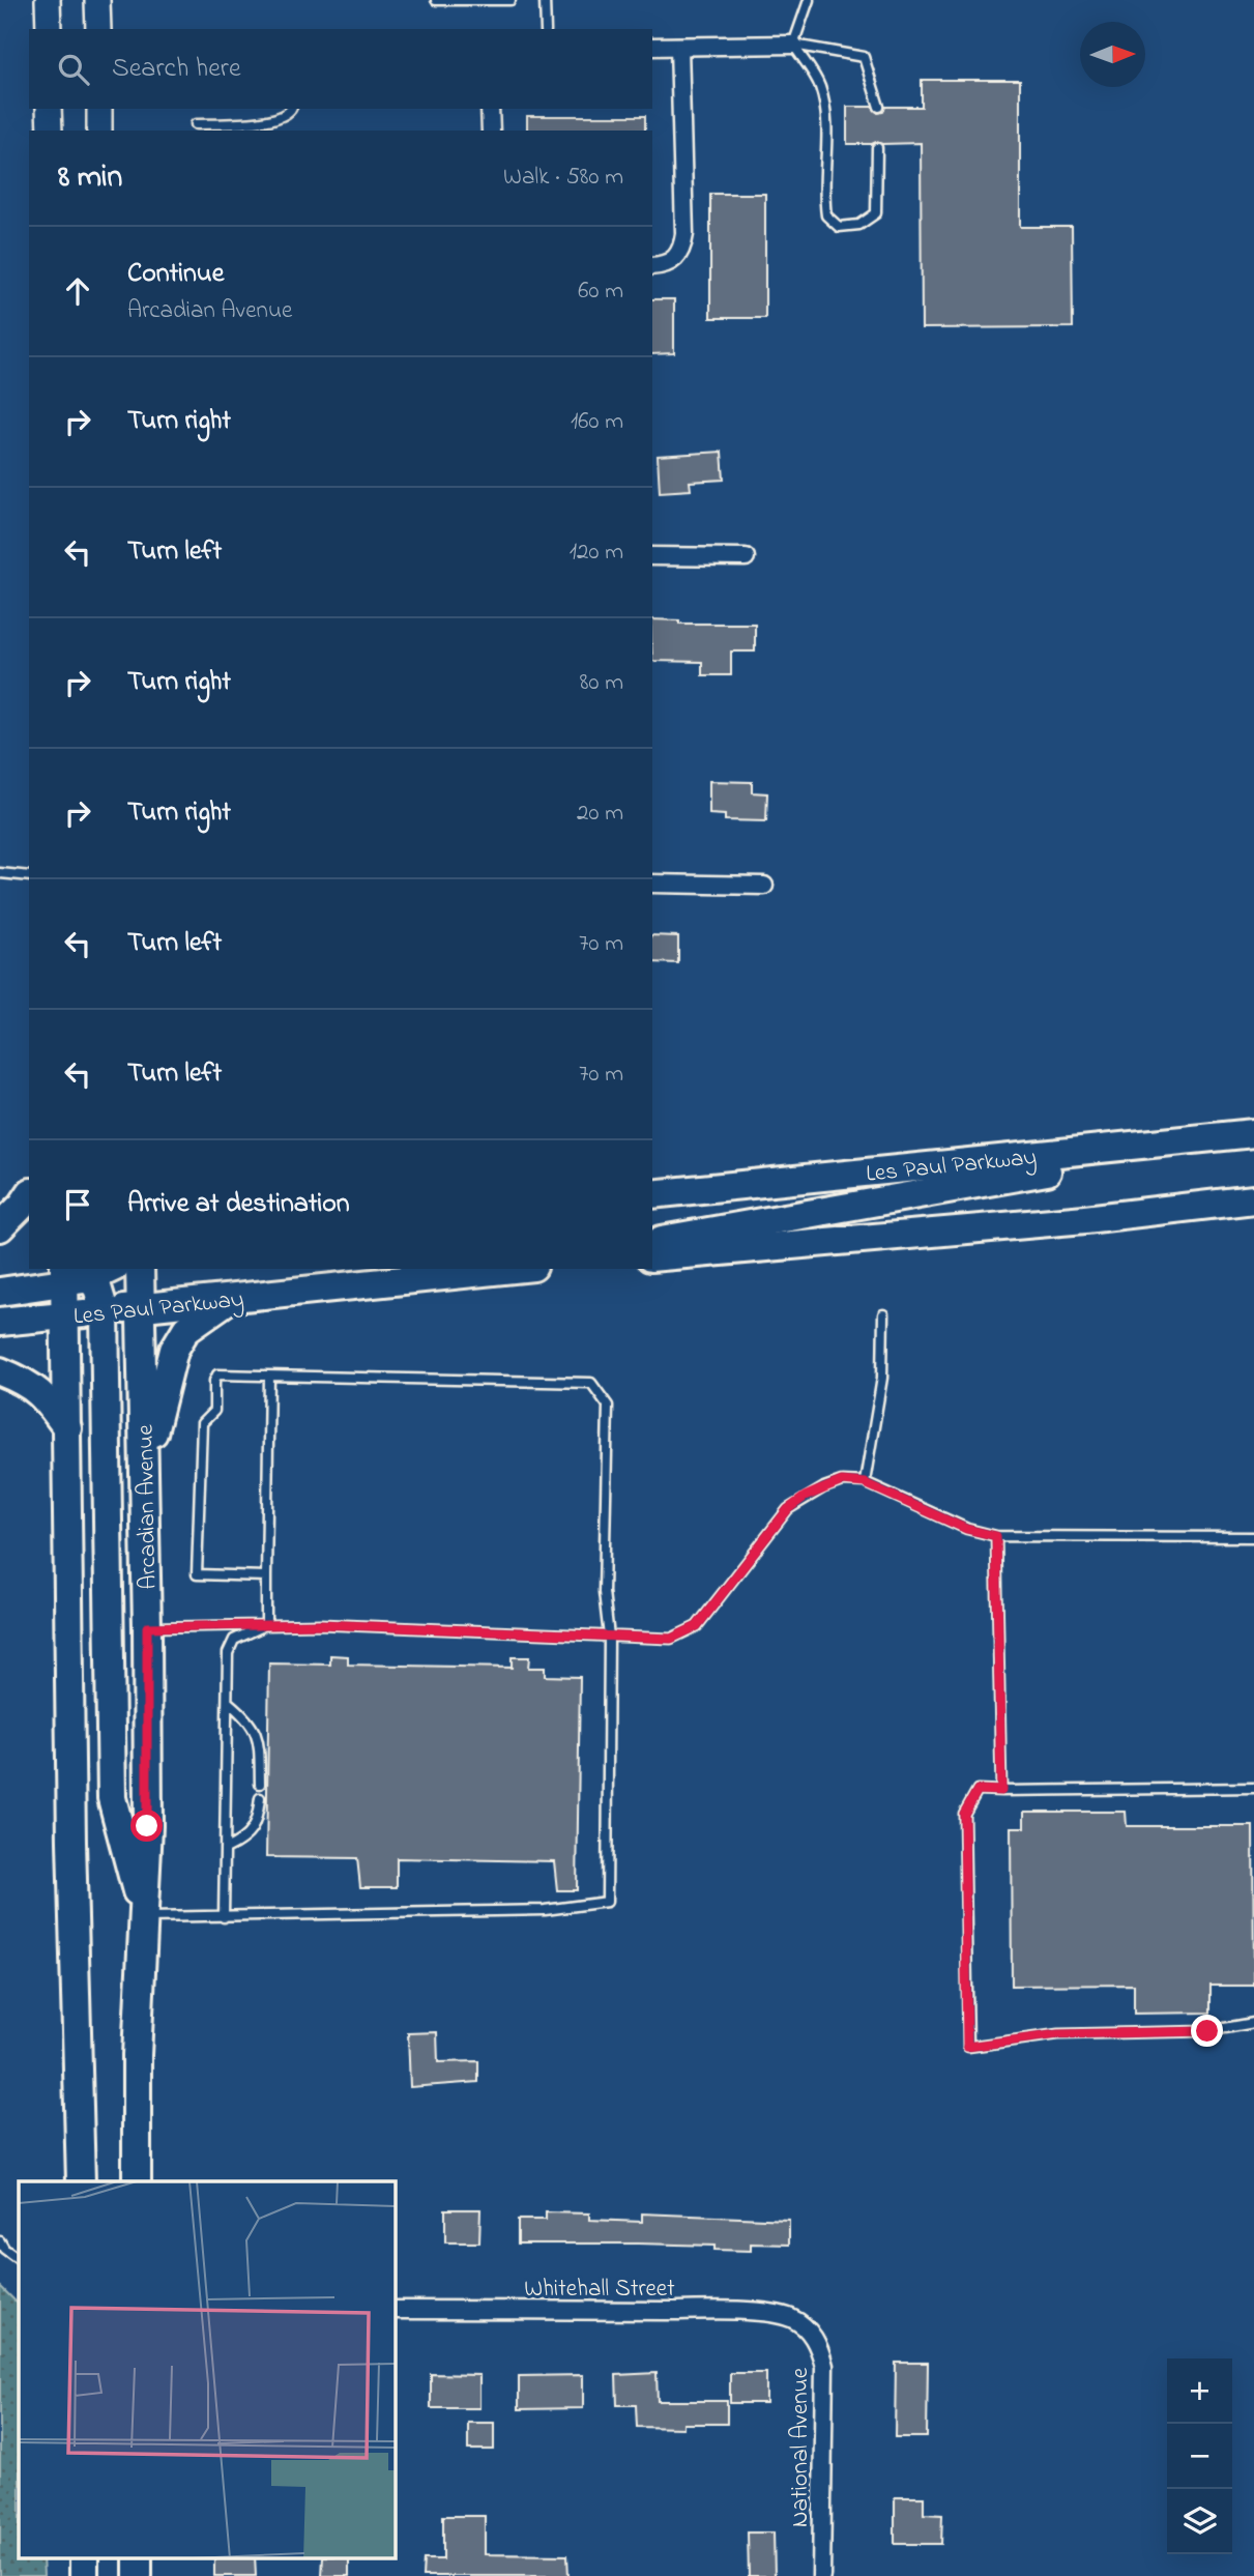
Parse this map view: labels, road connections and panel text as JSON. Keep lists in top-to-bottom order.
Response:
{
  "streets": {
    "main road": ["Les Paul Parkway", "Arcadian Avenue"],
    "street": ["Whitehall Street", "National Avenue"]
  },
  "crossings": [
    ["Les Paul Parkway", "Arcadian Avenue"],
    ["Whitehall Street", "National Avenue"]
  ],
  "north": "right",
  "page": {
    "search": "Search here",
    "heading": ["8 min", "Walk · 580 m"],
    "list": [
      ["Continue", "Arcadian Avenue", "60 m"],
      ["Turn right", "160 m"],
      ["Turn left", "120 m"],
      ["Turn right", "80 m"],
      ["Turn right", "20 m"],
      ["Turn left", "70 m"],
      ["Turn left", "70 m"],
      "Arrive at destination"
    ],
    "map_buttons": ["+", "−"]
  }
}
